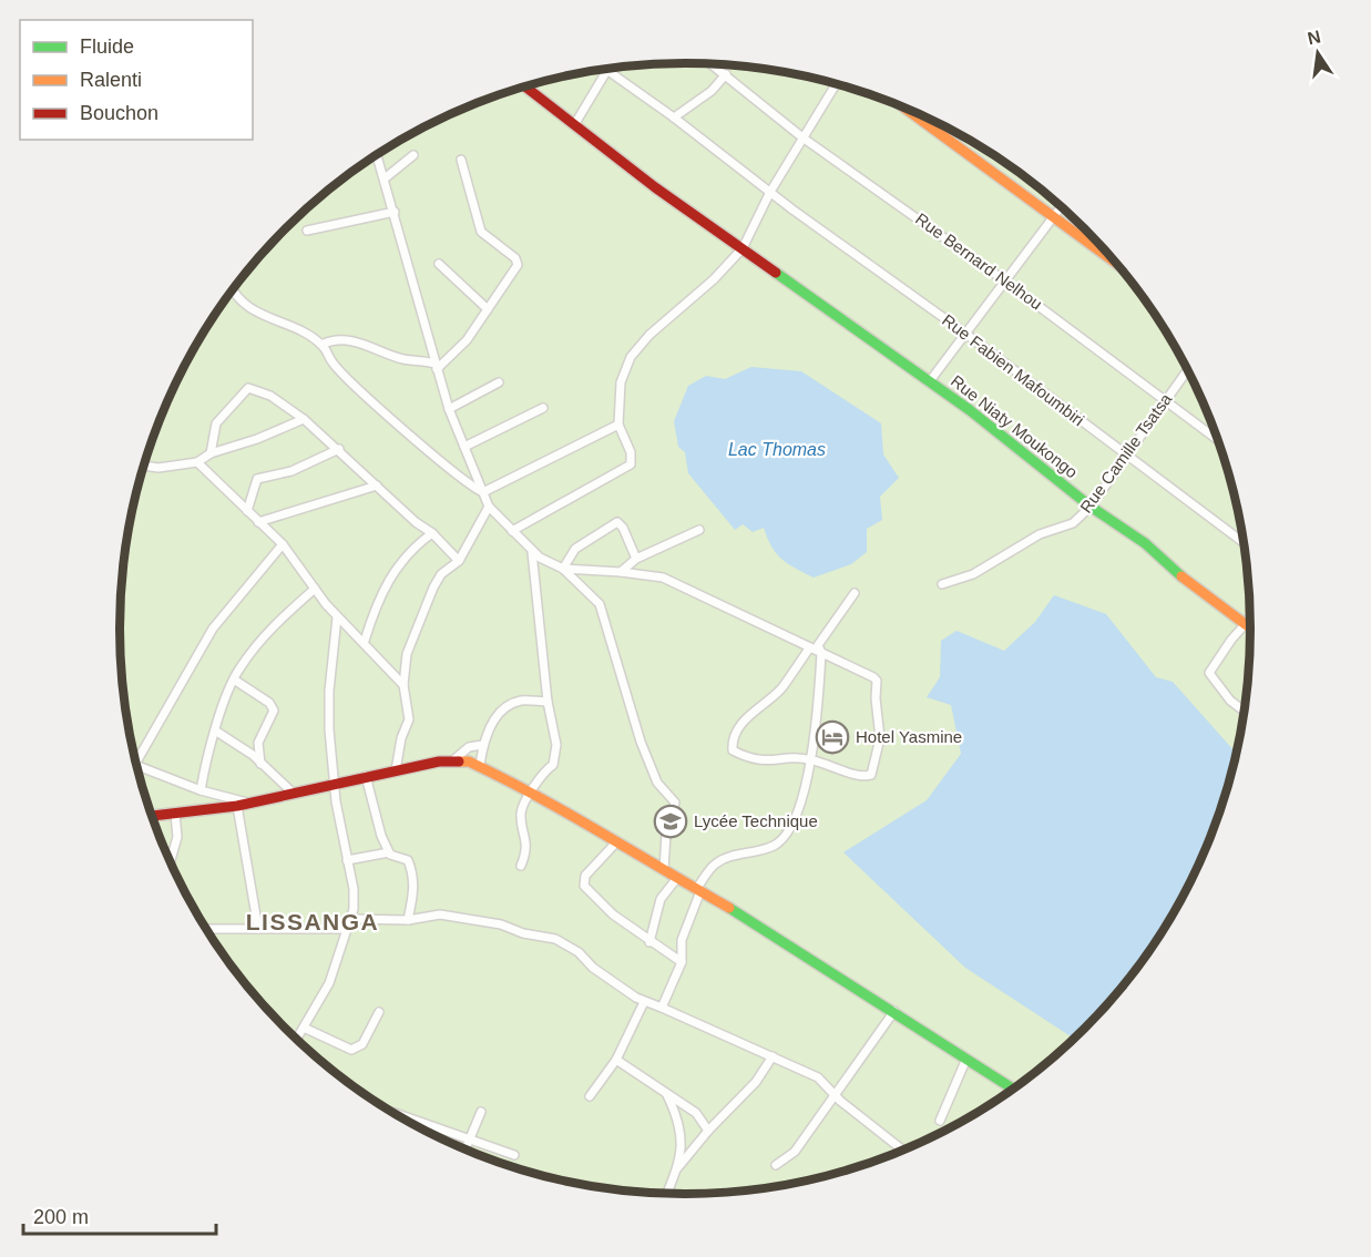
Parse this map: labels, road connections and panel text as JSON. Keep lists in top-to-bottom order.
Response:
{
  "streets": {
    "main road": ["Rue Niaty Moukongo"],
    "street": ["Rue Bernard Nelhou", "Rue Fabien Mafoumbiri", "Rue Camille Tsatsa"]
  },
  "crossings": [
    ["Rue Bernard Nelhou", "Rue Camille Tsatsa"],
    ["Rue Fabien Mafoumbiri", "Rue Camille Tsatsa"],
    ["Rue Niaty Moukongo", "Rue Camille Tsatsa"]
  ],
  "districts": ["LISSANGA"],
  "water": ["Lac Thomas"],
  "places": {
    "hotel": ["Hotel Yasmine"],
    "school or university": ["Lycée Technique"]
  },
  "legend": ["Fluide", "Ralenti", "Bouchon"],
  "scale_bar": "200 m",
  "north": "top"
}
